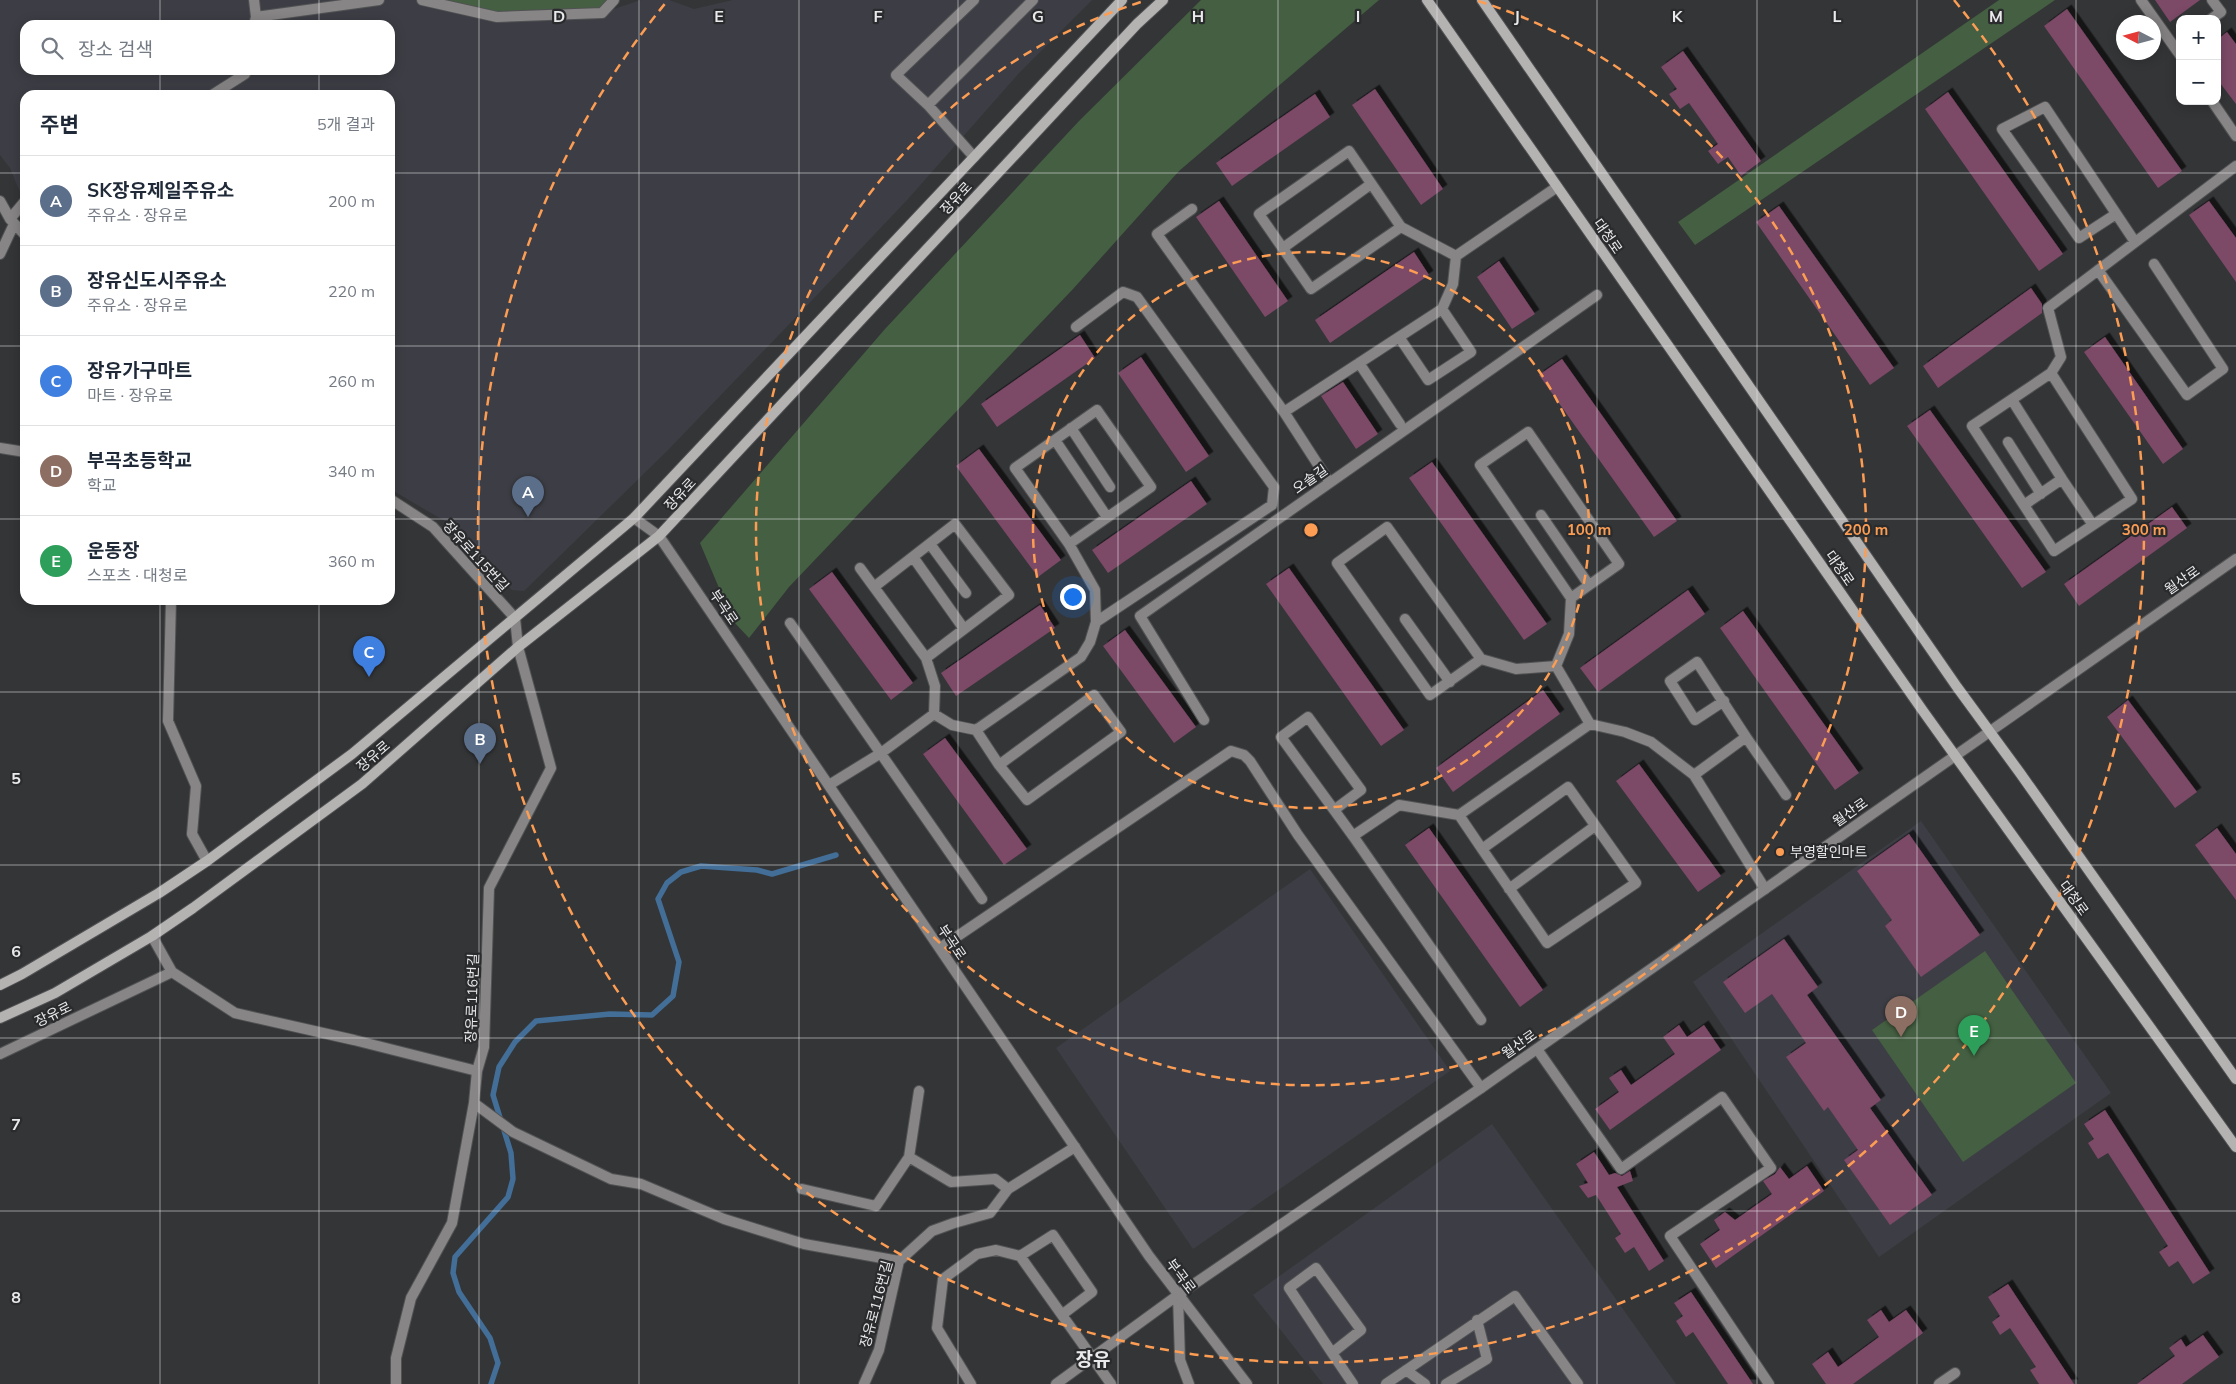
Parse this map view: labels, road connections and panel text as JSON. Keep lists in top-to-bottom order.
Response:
{
  "streets": {
    "main road": ["장유로", "대청로"],
    "street": [
      "오솔길",
      "장유로115번길",
      "월산로",
      "부곡로",
      "장유로116번길"
    ]
  },
  "crossings": [
    ["장유로", "장유로115번길"],
    ["장유로", "부곡로"],
    ["장유로", "장유로116번길"],
    ["대청로", "월산로"],
    ["월산로", "부곡로"],
    ["부곡로", "장유로116번길"]
  ],
  "districts": ["장유"],
  "places": ["부영할인마트"],
  "north": "left",
  "page": {
    "map_buttons": ["+", "−"],
    "search": "장소 검색",
    "heading": ["주변", "5개 결과"],
    "list": [
      {
        "mark": "A",
        "name": "SK장유제일주유소",
        "note": "주유소 · 장유로",
        "value": "200 m"
      },
      {
        "mark": "B",
        "name": "장유신도시주유소",
        "note": "주유소 · 장유로",
        "value": "220 m"
      },
      {
        "mark": "C",
        "name": "장유가구마트",
        "note": "마트 · 장유로",
        "value": "260 m"
      },
      {
        "mark": "D",
        "name": "부곡초등학교",
        "note": "학교",
        "value": "340 m"
      },
      {
        "mark": "E",
        "name": "운동장",
        "note": "스포츠 · 대청로",
        "value": "360 m"
      }
    ],
    "pins": [
      "A",
      "C",
      "B",
      "D",
      "E"
    ]
  },
  "grid": {
    "columns": [
      "D",
      "E",
      "F",
      "G",
      "H",
      "I",
      "J",
      "K",
      "L",
      "M"
    ],
    "rows": [
      "5",
      "6",
      "7",
      "8"
    ]
  },
  "rings": ["100 m", "200 m", "300 m"]
}
